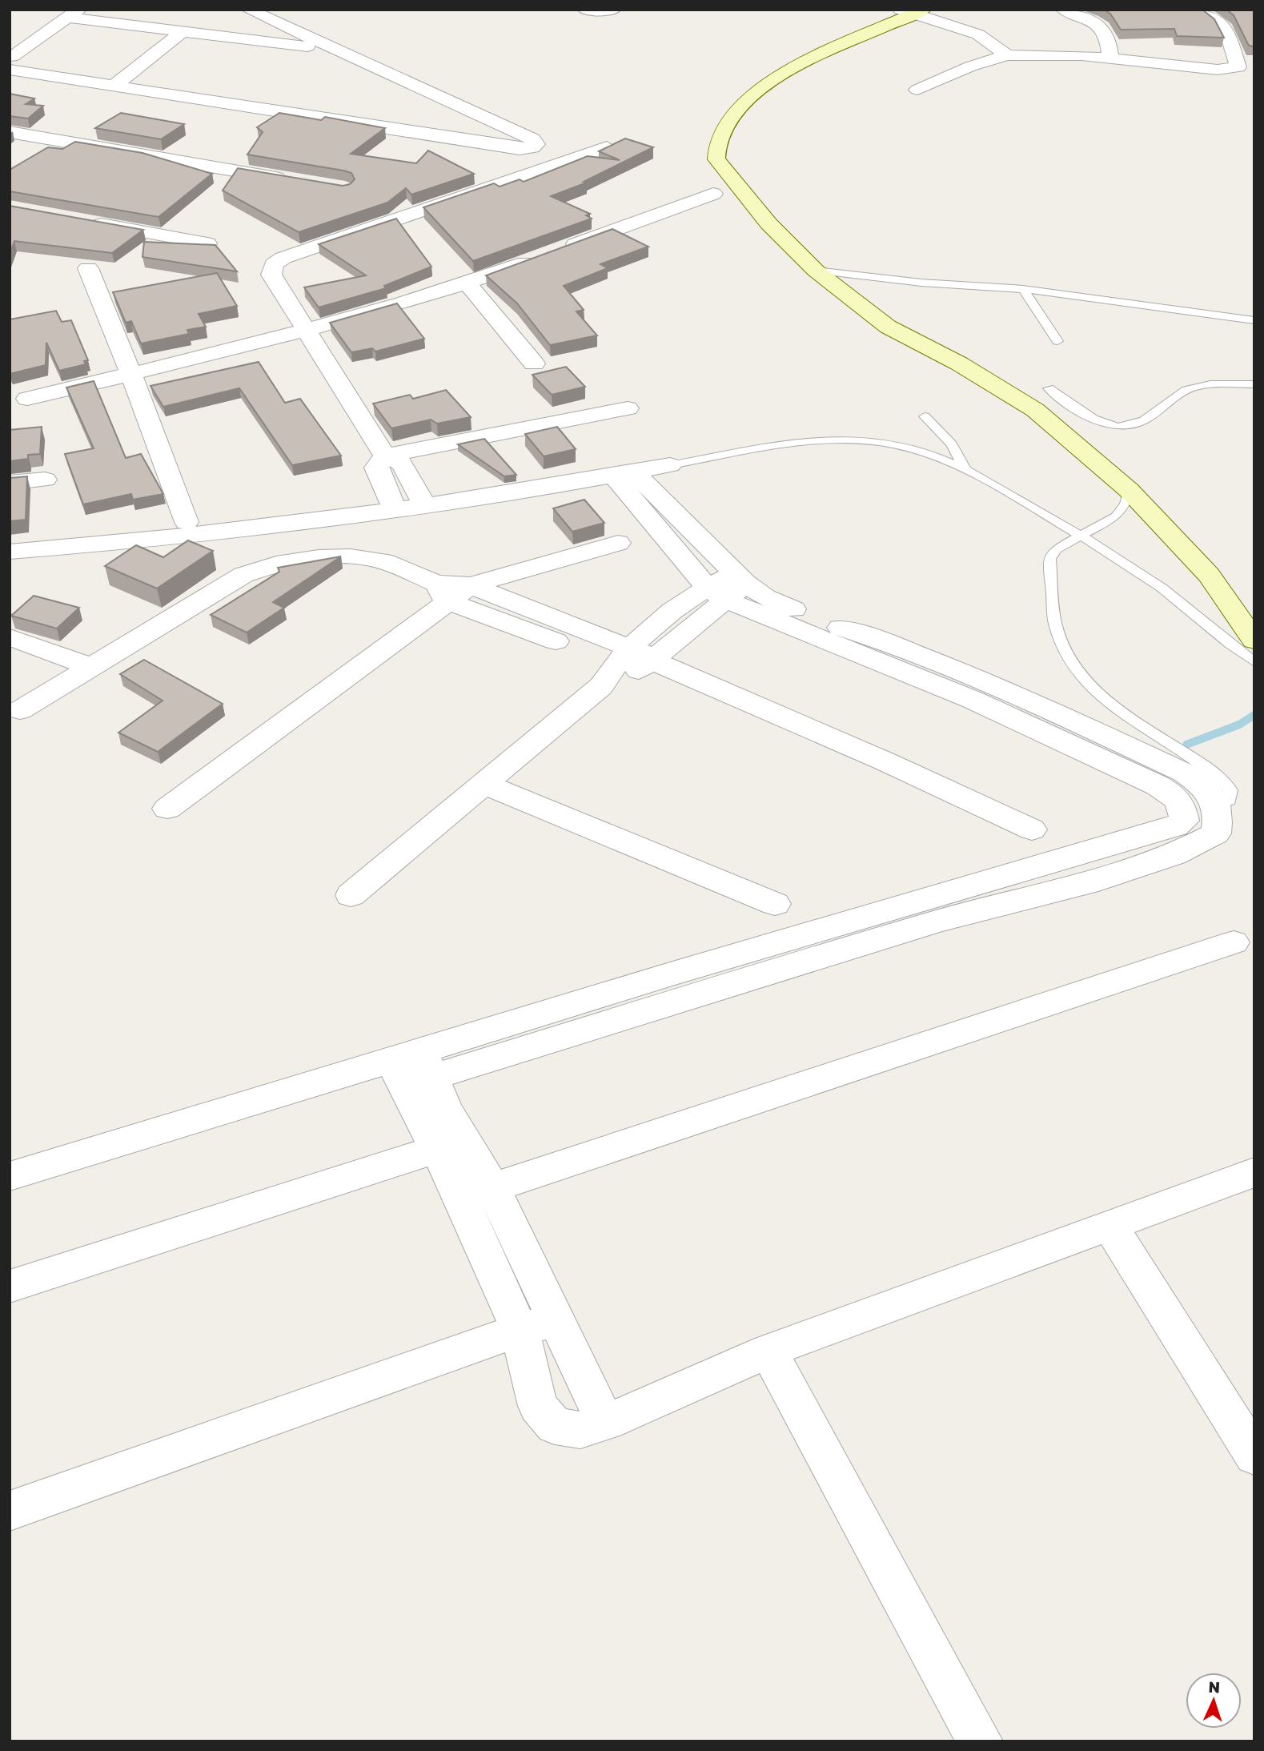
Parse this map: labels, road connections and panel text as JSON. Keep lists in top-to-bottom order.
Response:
{
  "north": "top"
}
